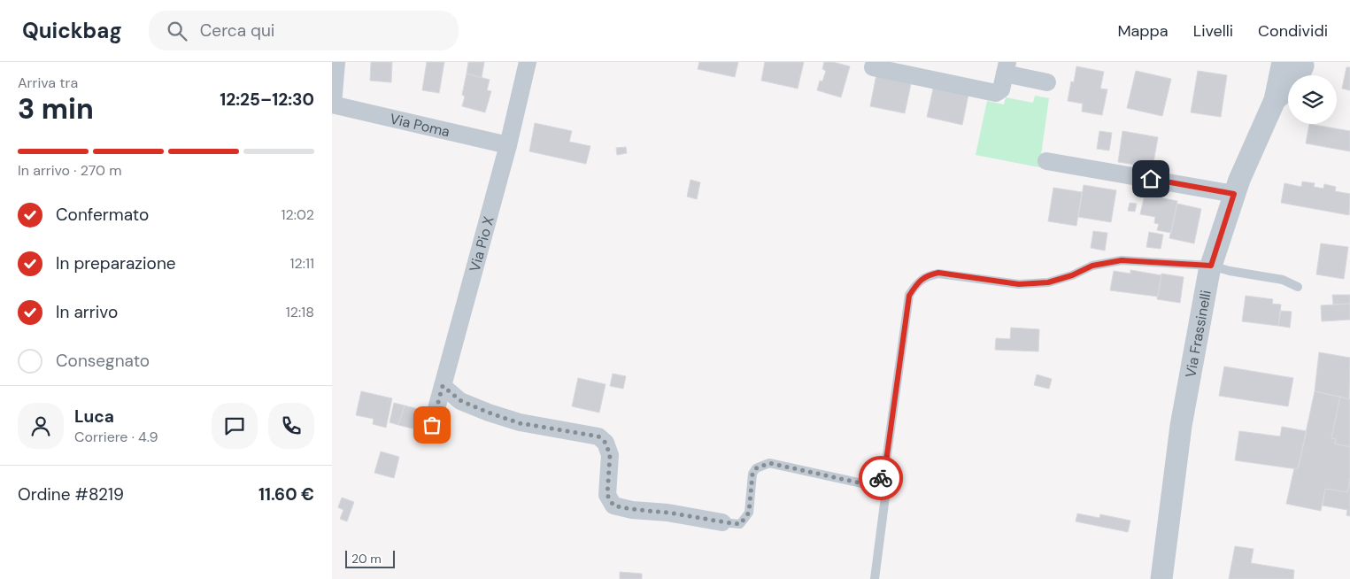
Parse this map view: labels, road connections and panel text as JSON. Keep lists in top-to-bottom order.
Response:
{
  "streets": {
    "street": ["Via Poma", "Via Pio X", "Via Frassinelli"]
  },
  "crossings": [
    ["Via Poma", "Via Pio X"]
  ],
  "scale_bar": "20 m",
  "page": {
    "header": "Quickbag",
    "search": "Cerca qui",
    "nav": ["Mappa", "Livelli", "Condividi"],
    "heading": ["3 min", "Arriva tra", "12:25–12:30"],
    "panel": [
      "Luca",
      "Corriere · 4.9",
      "Ordine #8219",
      "11.60 €"
    ],
    "bar": "In arrivo · 270 m",
    "list": [
      ["Confermato", "12:02"],
      ["In preparazione", "12:11"],
      ["In arrivo", "12:18"],
      "Consegnato"
    ],
    "scale": "20 m"
  }
}
